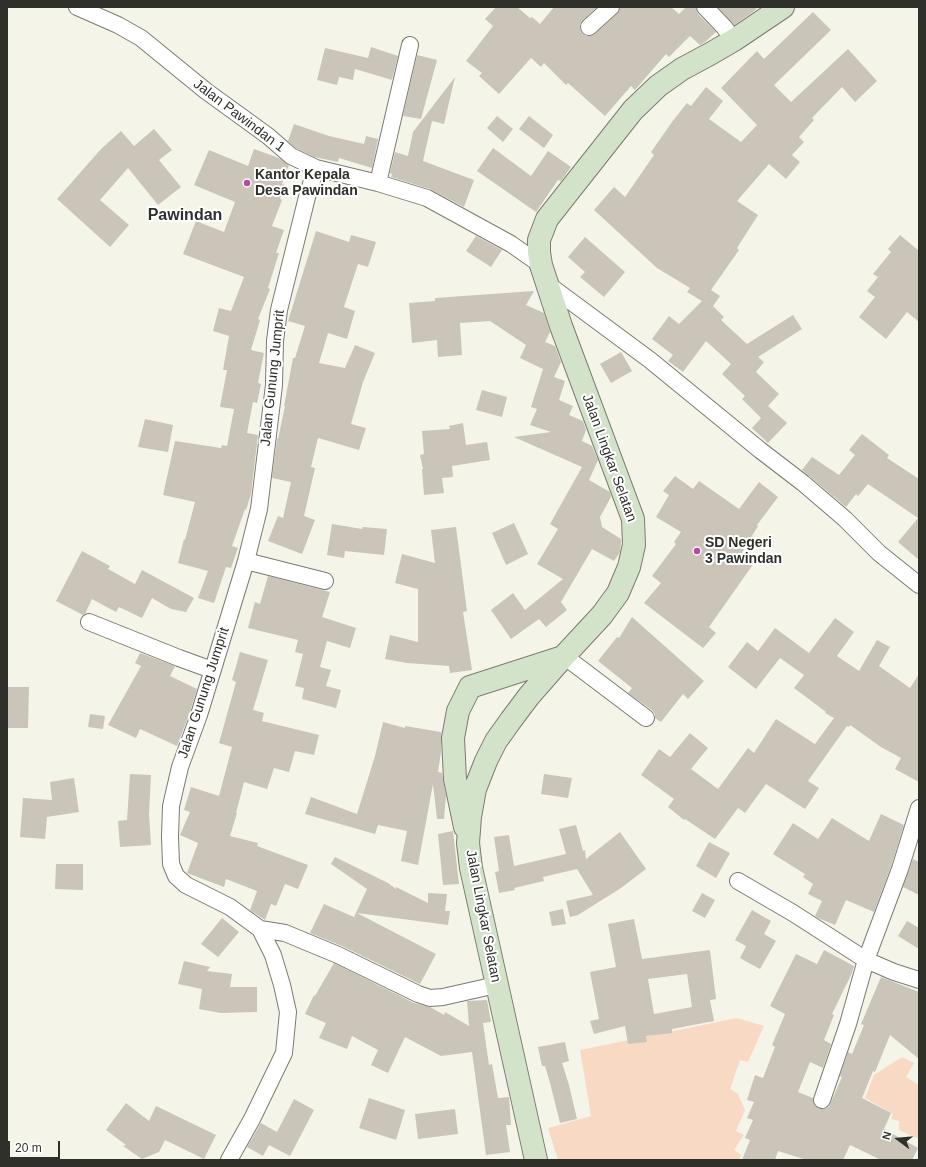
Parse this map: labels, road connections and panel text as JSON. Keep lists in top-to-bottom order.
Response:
{
  "streets": {
    "street": ["Jalan Pawindan 1", "Jalan Gunung Jumprit", "Jalan Lingkar Selatan"]
  },
  "crossings": [
    ["Jalan Pawindan 1", "Jalan Gunung Jumprit"],
    ["Jalan Pawindan 1", "Jalan Lingkar Selatan"]
  ],
  "districts": ["Pawindan"],
  "places": ["Kantor Kepala Desa Pawindan", "SD Negeri 3 Pawindan"],
  "scale_bar": "20 m",
  "north": "left"
}
